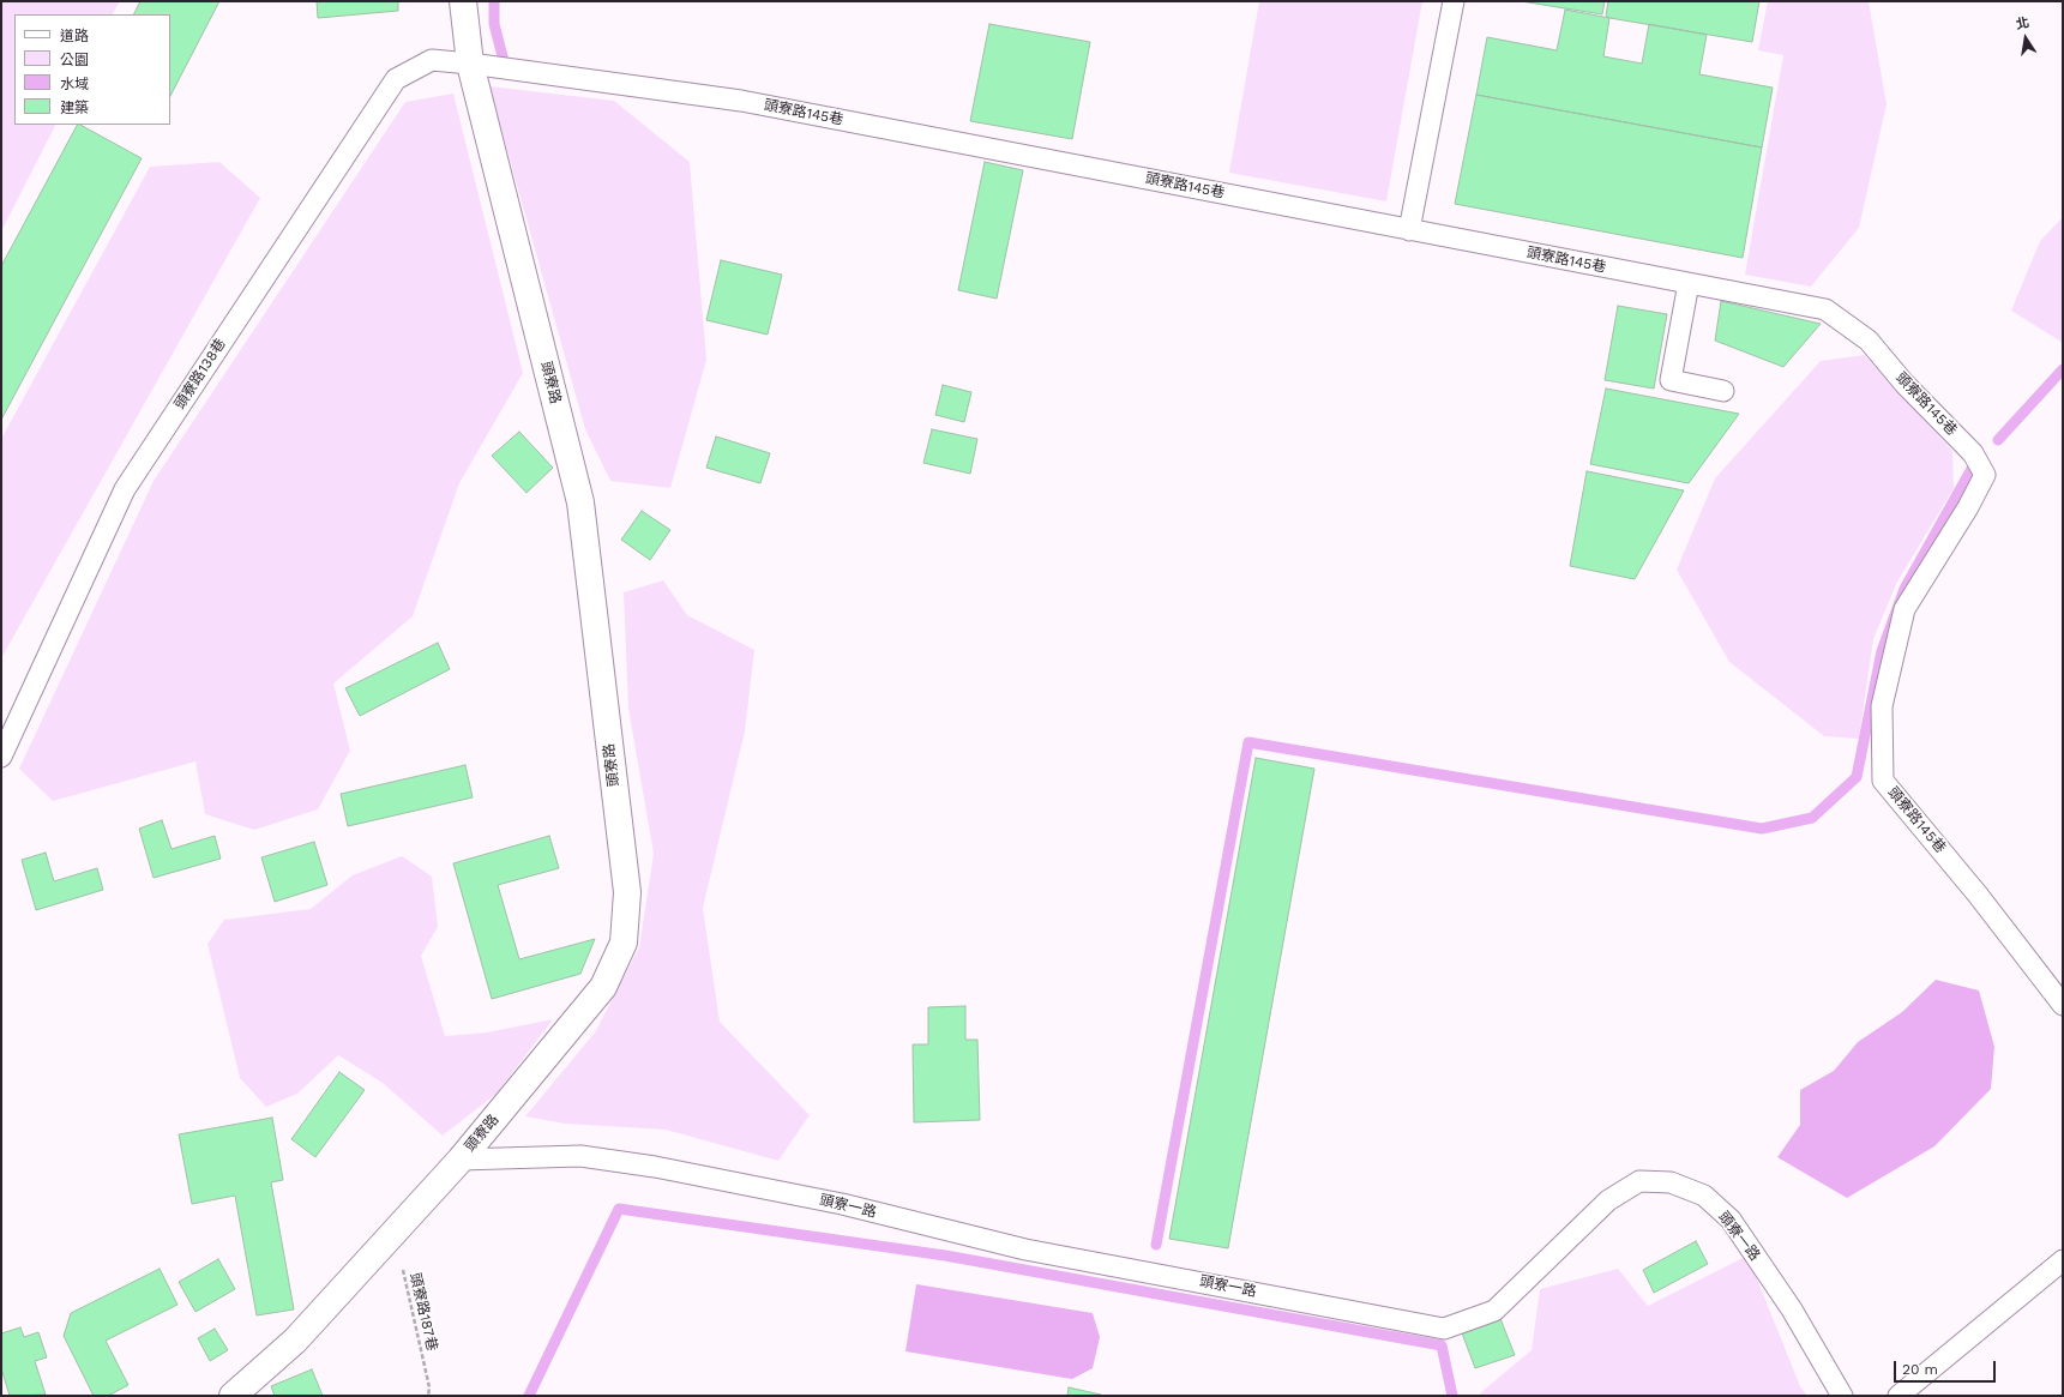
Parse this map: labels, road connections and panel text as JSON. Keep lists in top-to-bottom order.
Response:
{
  "streets": {
    "street": ["頭寮路"],
    "lane": ["頭寮路145巷", "頭寮路138巷", "頭寮一路"],
    "path": ["頭寮路187巷"]
  },
  "crossings": [
    ["頭寮路145巷", "頭寮路138巷"],
    ["頭寮路145巷", "頭寮路"],
    ["頭寮路138巷", "頭寮路"],
    ["頭寮路", "頭寮一路"],
    ["頭寮路", "頭寮路187巷"]
  ],
  "legend": [
    "道路",
    "公園",
    "水域",
    "建築"
  ],
  "scale_bar": "20 m",
  "north": "top"
}
